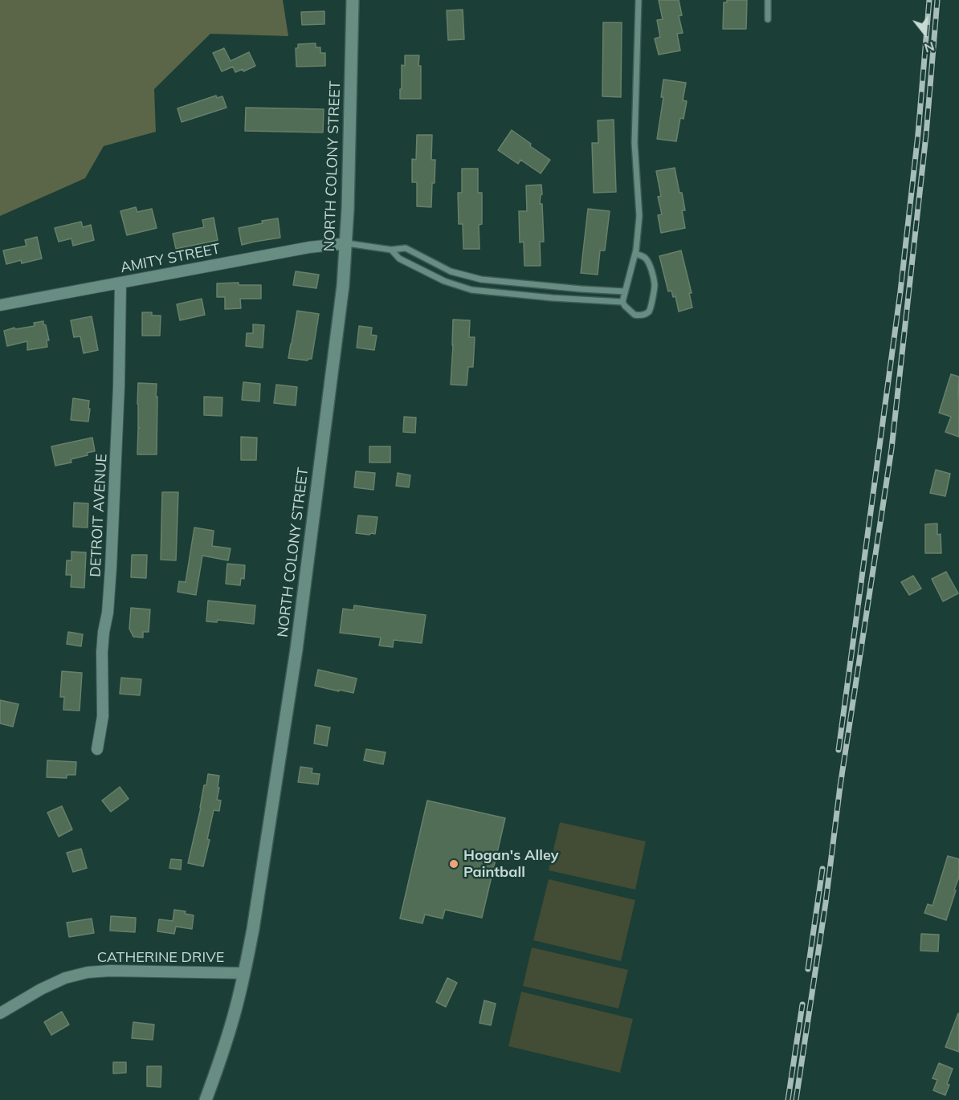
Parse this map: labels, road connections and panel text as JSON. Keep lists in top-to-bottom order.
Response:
{
  "streets": {
    "main road": ["NORTH COLONY STREET"],
    "street": ["AMITY STREET", "DETROIT AVENUE", "CATHERINE DRIVE"]
  },
  "crossings": [
    ["NORTH COLONY STREET", "AMITY STREET"],
    ["NORTH COLONY STREET", "CATHERINE DRIVE"],
    ["AMITY STREET", "DETROIT AVENUE"]
  ],
  "places": ["Hogan's Alley Paintball"],
  "north": "bottom"
}
